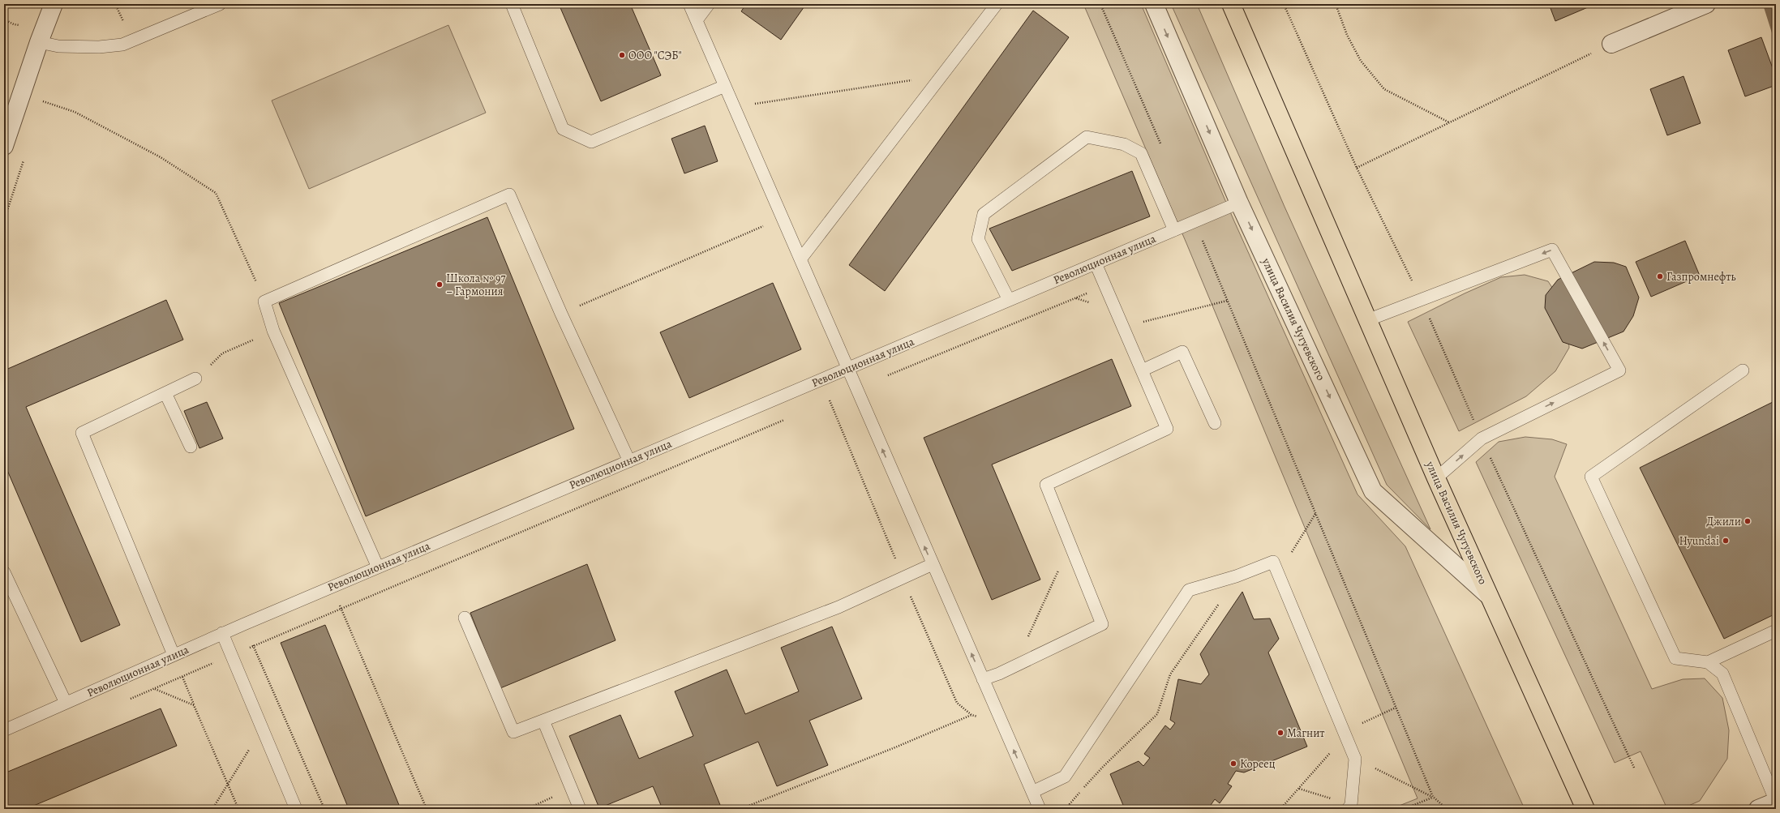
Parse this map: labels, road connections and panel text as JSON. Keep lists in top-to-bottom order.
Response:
{
  "streets": {
    "main road": ["улица Василия Чугуевского"],
    "lane": ["Революционная улица"]
  },
  "crossings": [
    ["Революционная улица", "улица Василия Чугуевского"]
  ],
  "one_way": ["улица Василия Чугуевского"],
  "places": [
    "ООО \"СЭБ\"",
    "Газпромнефть",
    "Школа № 97 – Гармония",
    "Джили",
    "Hyundai",
    "Магнит",
    "Кореец"
  ]
}
